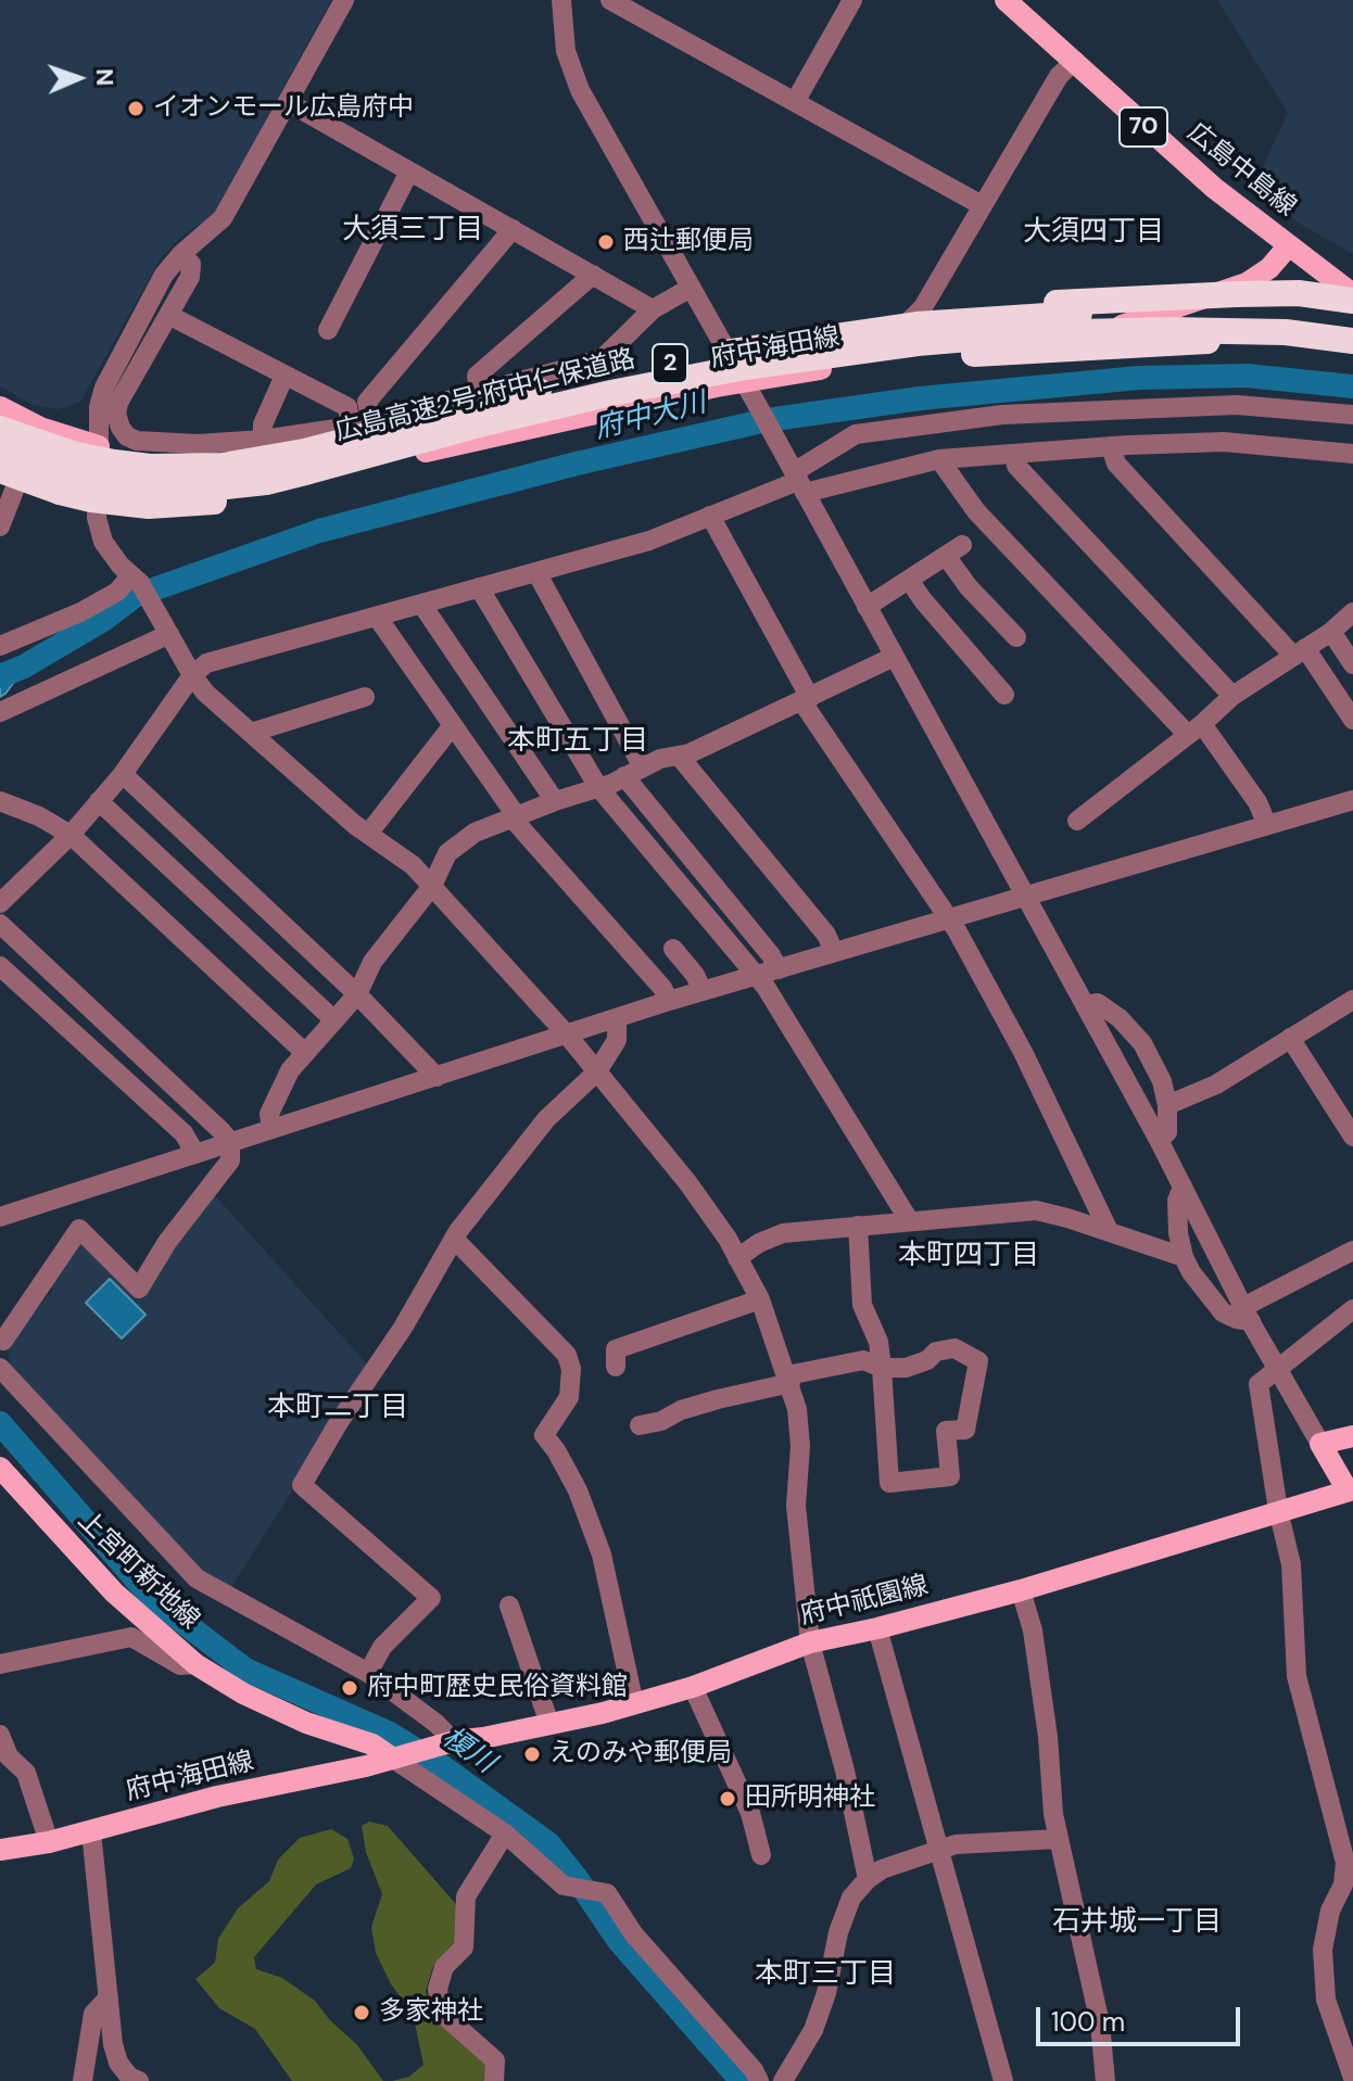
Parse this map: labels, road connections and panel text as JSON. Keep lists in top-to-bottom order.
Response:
{
  "streets": {
    "highway": ["2", "広島高速2号;府中仁保道路"],
    "main road": [
      "70",
      "広島中島線",
      "府中海田線",
      "上宮町新地線",
      "府中祇園線"
    ]
  },
  "crossings": [
    ["広島中島線", "府中海田線"],
    ["府中海田線", "上宮町新地線"],
    ["府中海田線", "府中祇園線"],
    ["上宮町新地線", "府中祇園線"]
  ],
  "districts": [
    "大須三丁目",
    "大須四丁目",
    "本町五丁目",
    "本町四丁目",
    "本町二丁目",
    "石井城一丁目",
    "本町三丁目"
  ],
  "water": ["府中大川", "榎川"],
  "places": [
    "イオンモール広島府中",
    "西辻郵便局",
    "府中町歴史民俗資料館",
    "えのみや郵便局",
    "田所明神社",
    "多家神社"
  ],
  "scale_bar": "100 m",
  "north": "right"
}
